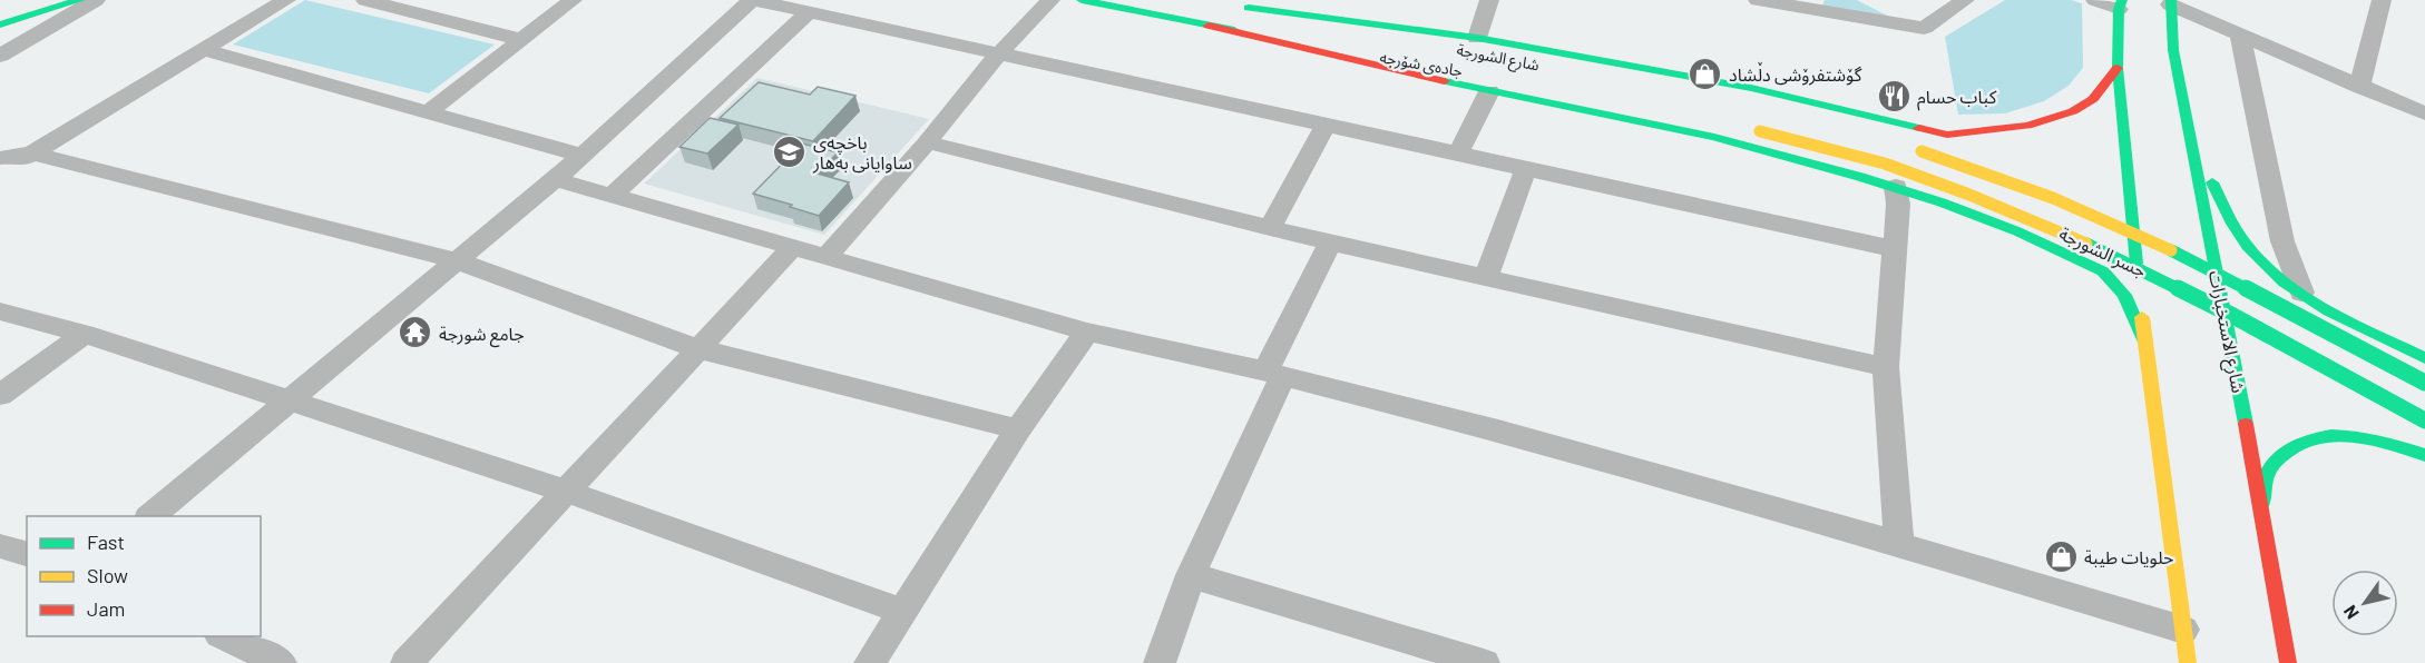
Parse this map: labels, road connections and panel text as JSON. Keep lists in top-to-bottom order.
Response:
{
  "streets": {
    "main road": [
      "شارع الشورجة",
      "جادەی شۆرجە",
      "جسر الشورجة",
      "شارع الاستخبارات"
    ]
  },
  "places": {
    "shop": ["گۆشتفرۆشی دڵشاد", "حلويات طيبة"],
    "restaurant": ["كباب حسام"],
    "school or university": ["باخچەی ساوایانی بەهار"],
    "temple": ["جامع شورجة"]
  },
  "legend": ["Fast", "Slow", "Jam"],
  "north": "bottom left"
}
